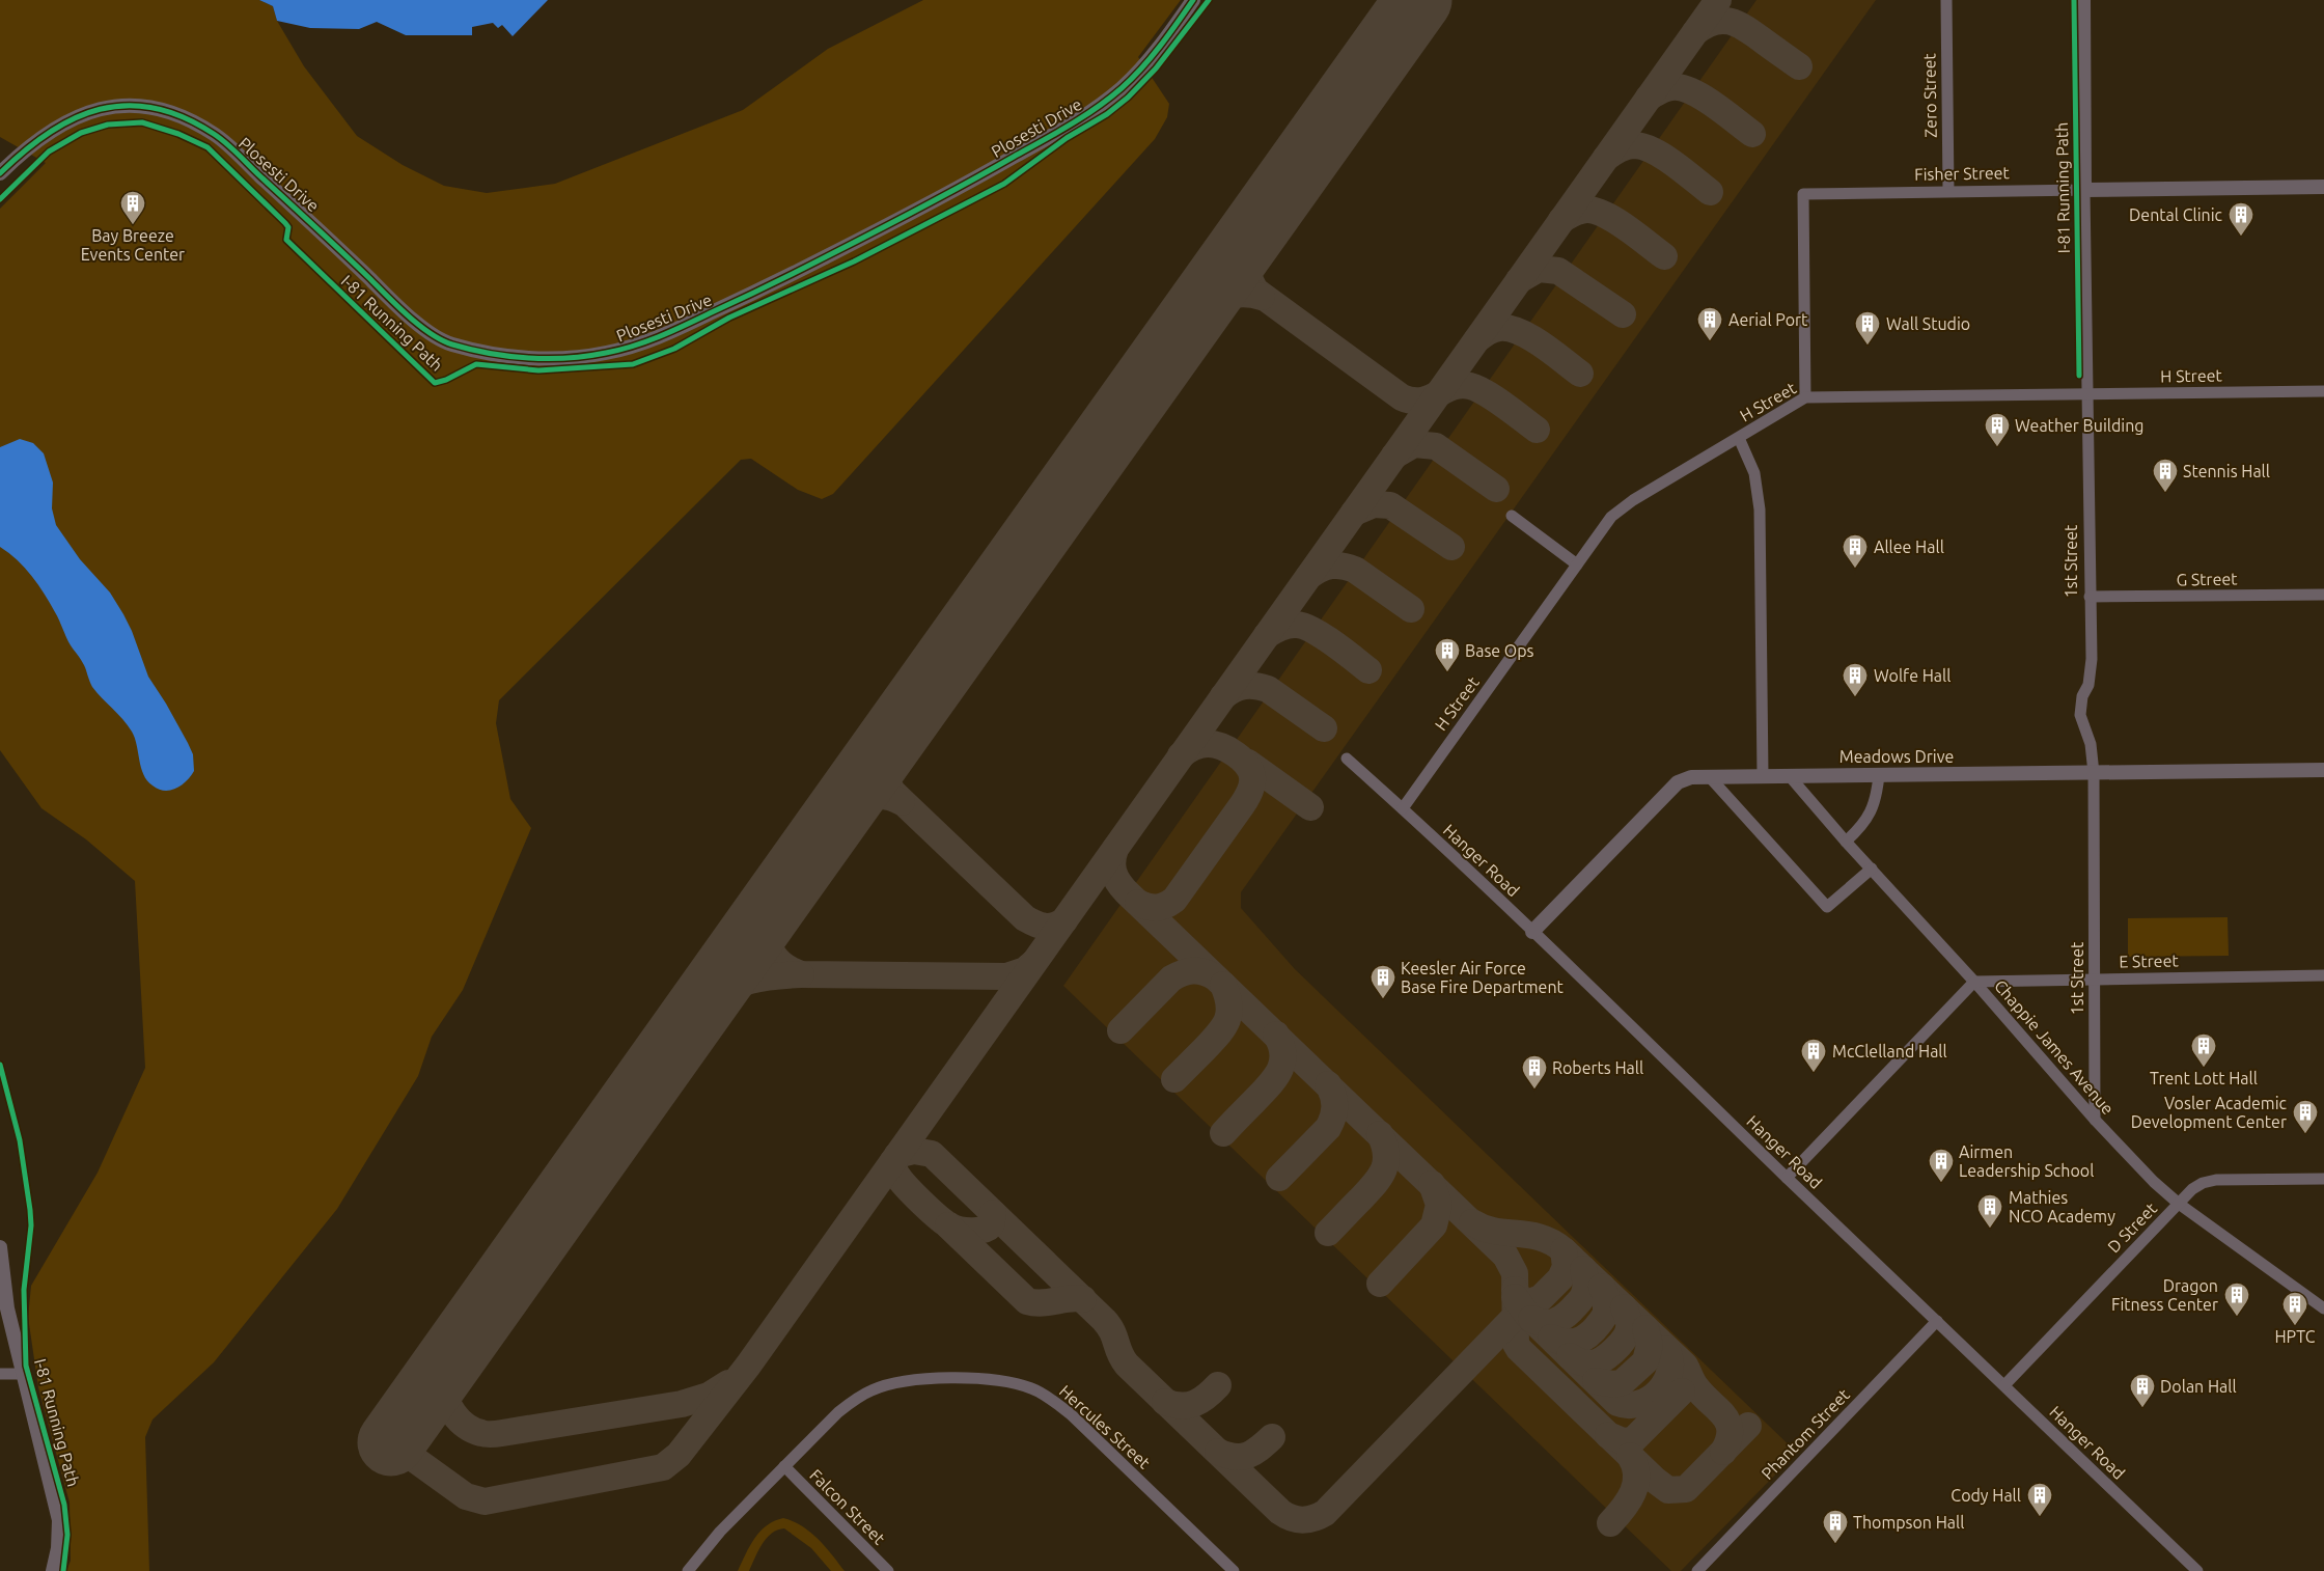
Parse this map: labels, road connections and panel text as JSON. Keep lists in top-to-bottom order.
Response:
{
  "streets": {
    "street": [
      "Zero Street",
      "Plosesti Drive",
      "Fisher Street",
      "H Street",
      "1st Street",
      "G Street",
      "Meadows Drive",
      "Hanger Road",
      "E Street",
      "Chappie James Avenue",
      "D Street",
      "Hercules Street",
      "Phantom Street",
      "Falcon Street"
    ],
    "cycle path": ["I-81 Running Path"]
  },
  "crossings": [
    ["Zero Street", "Fisher Street"],
    ["Fisher Street", "H Street"],
    ["Fisher Street", "1st Street"],
    ["H Street", "1st Street"],
    ["H Street", "Hanger Road"],
    ["1st Street", "G Street"],
    ["1st Street", "Meadows Drive"],
    ["1st Street", "E Street"],
    ["1st Street", "Chappie James Avenue"],
    ["Meadows Drive", "Hanger Road"],
    ["Meadows Drive", "Chappie James Avenue"],
    ["Hanger Road", "D Street"],
    ["Hanger Road", "Phantom Street"],
    ["E Street", "Chappie James Avenue"],
    ["Chappie James Avenue", "D Street"],
    ["Hercules Street", "Falcon Street"]
  ],
  "places": {
    "building": [
      "Bay Breeze Events Center",
      "Dental Clinic",
      "Aerial Port",
      "Wall Studio",
      "Weather Building",
      "Stennis Hall",
      "Allee Hall",
      "Base Ops",
      "Wolfe Hall",
      "Keesler Air Force Base Fire Department",
      "Trent Lott Hall",
      "McClelland Hall",
      "Roberts Hall",
      "Vosler Academic Development Center",
      "Airmen Leadership School",
      "Mathies NCO Academy",
      "Dragon Fitness Center",
      "HPTC",
      "Dolan Hall",
      "Cody Hall",
      "Thompson Hall"
    ]
  }
}
